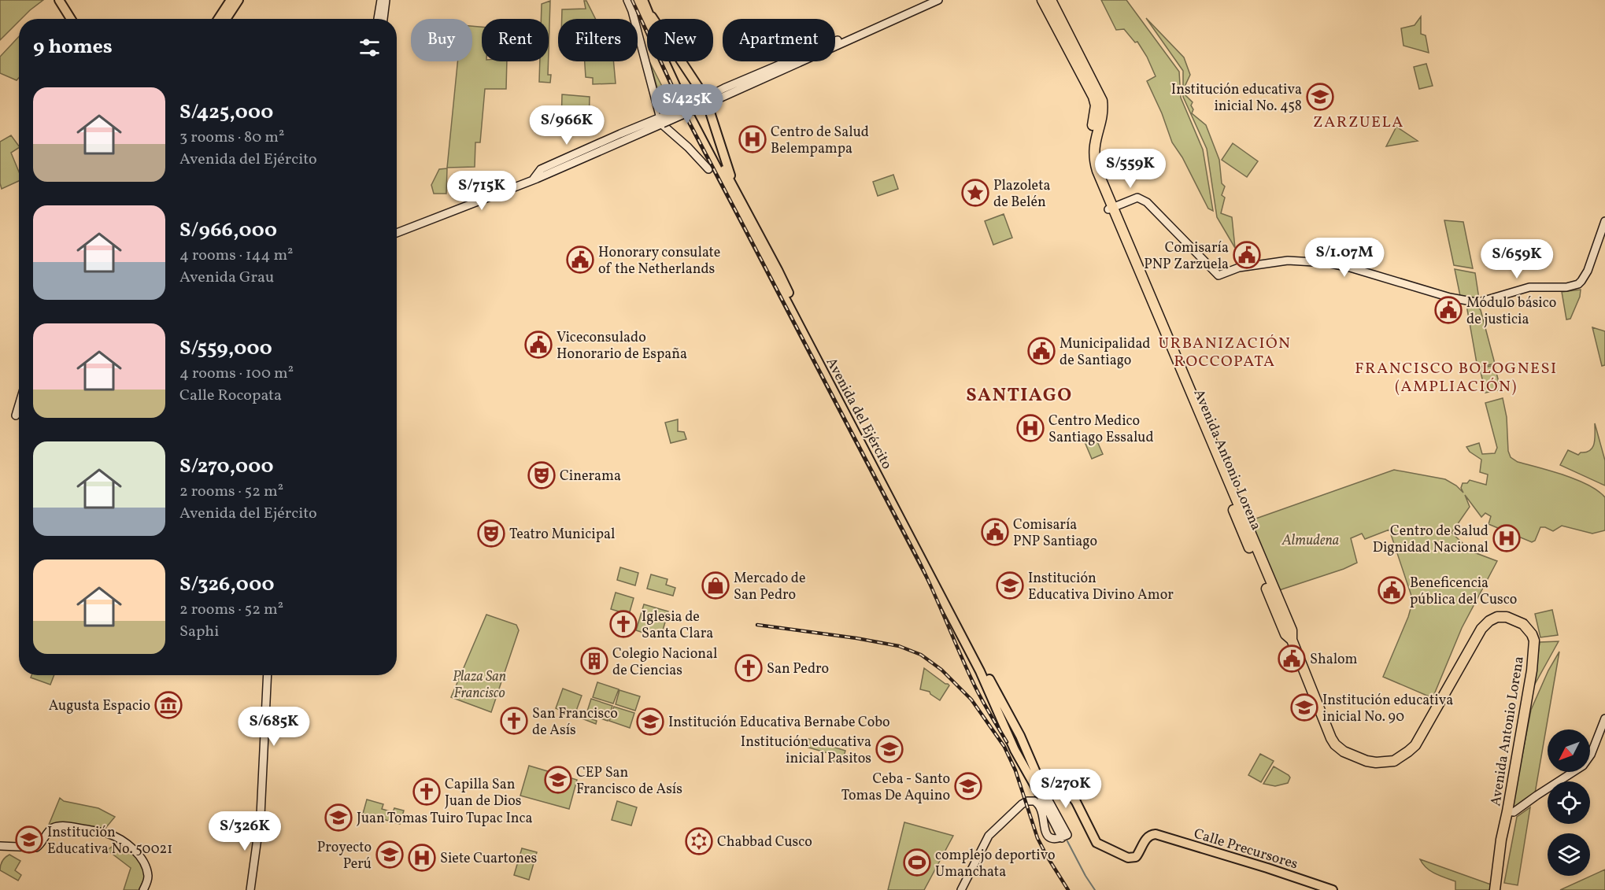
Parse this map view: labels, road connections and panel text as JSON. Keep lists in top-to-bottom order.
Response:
{
  "streets": {
    "highway": ["Avenida Antonio Lorena"],
    "main road": ["Avenida del Ejército", "Calle Precursores"]
  },
  "crossings": [
    ["Avenida del Ejército", "Calle Precursores"]
  ],
  "districts": [
    "ZARZUELA",
    "URBANIZACIÓN ROCCOPATA",
    "FRANCISCO BOLOGNESI (AMPLIACIÓN)",
    "SANTIAGO"
  ],
  "parks": ["Almudena", "Plaza San Francisco"],
  "places": {
    "school or university": [
      "Institución educativa inicial No. 458",
      "Institución Educativa Divino Amor",
      "Institución educativa inicial No. 90",
      "Institución Educativa Bernabe Cobo",
      "Institución educativa inicial Pasitos",
      "CEP San Francisco de Asís",
      "Ceba - Santo Tomas De Aquino",
      "Juan Tomas Tuiro Tupac Inca",
      "Institución Educativa No. 50021",
      "Proyecto Perú"
    ],
    "hospital": [
      "Centro de Salud Belempampa",
      "Centro Medico Santiago Essalud",
      "Centro de Salud Dignidad Nacional",
      "Siete Cuartones"
    ],
    "place": ["Plazoleta de Belén"],
    "public building": [
      "Comisaría PNP Zarzuela",
      "Honorary consulate of the Netherlands",
      "Módulo básico de justicia",
      "Viceconsulado Honorario de España",
      "Municipalidad de Santiago",
      "Comisaría PNP Santiago",
      "Beneficencia pública del Cusco",
      "Shalom"
    ],
    "theatre": ["Cinerama", "Teatro Municipal"],
    "shop": ["Mercado de San Pedro"],
    "church": [
      "Iglesia de Santa Clara",
      "San Pedro",
      "San Francisco de Asís",
      "Capilla San Juan de Dios"
    ],
    "building": ["Colegio Nacional de Ciencias"],
    "museum": ["Augusta Espacio"],
    "synagogue": ["Chabbad Cusco"],
    "sports": ["complejo deportivo Umanchata"]
  },
  "north": "bottom left",
  "page": {
    "chip": [
      "Buy",
      "Rent",
      "Filters",
      "New",
      "Apartment"
    ],
    "heading": "9 homes",
    "list": [
      {
        "name": "S/425,000",
        "note": "3 rooms · 80 m² · Avenida del Ejército"
      },
      {
        "name": "S/966,000",
        "note": "4 rooms · 144 m² · Avenida Grau"
      },
      {
        "name": "S/559,000",
        "note": "4 rooms · 100 m² · Calle Rocopata"
      },
      {
        "name": "S/270,000",
        "note": "2 rooms · 52 m² · Avenida del Ejército"
      },
      {
        "name": "S/326,000",
        "note": "2 rooms · 52 m² · Saphi"
      }
    ],
    "price": [
      "S/425K",
      "S/966K",
      "S/559K",
      "S/715K",
      "S/1.07M",
      "S/659K",
      "S/685K",
      "S/270K",
      "S/326K"
    ]
  }
}
